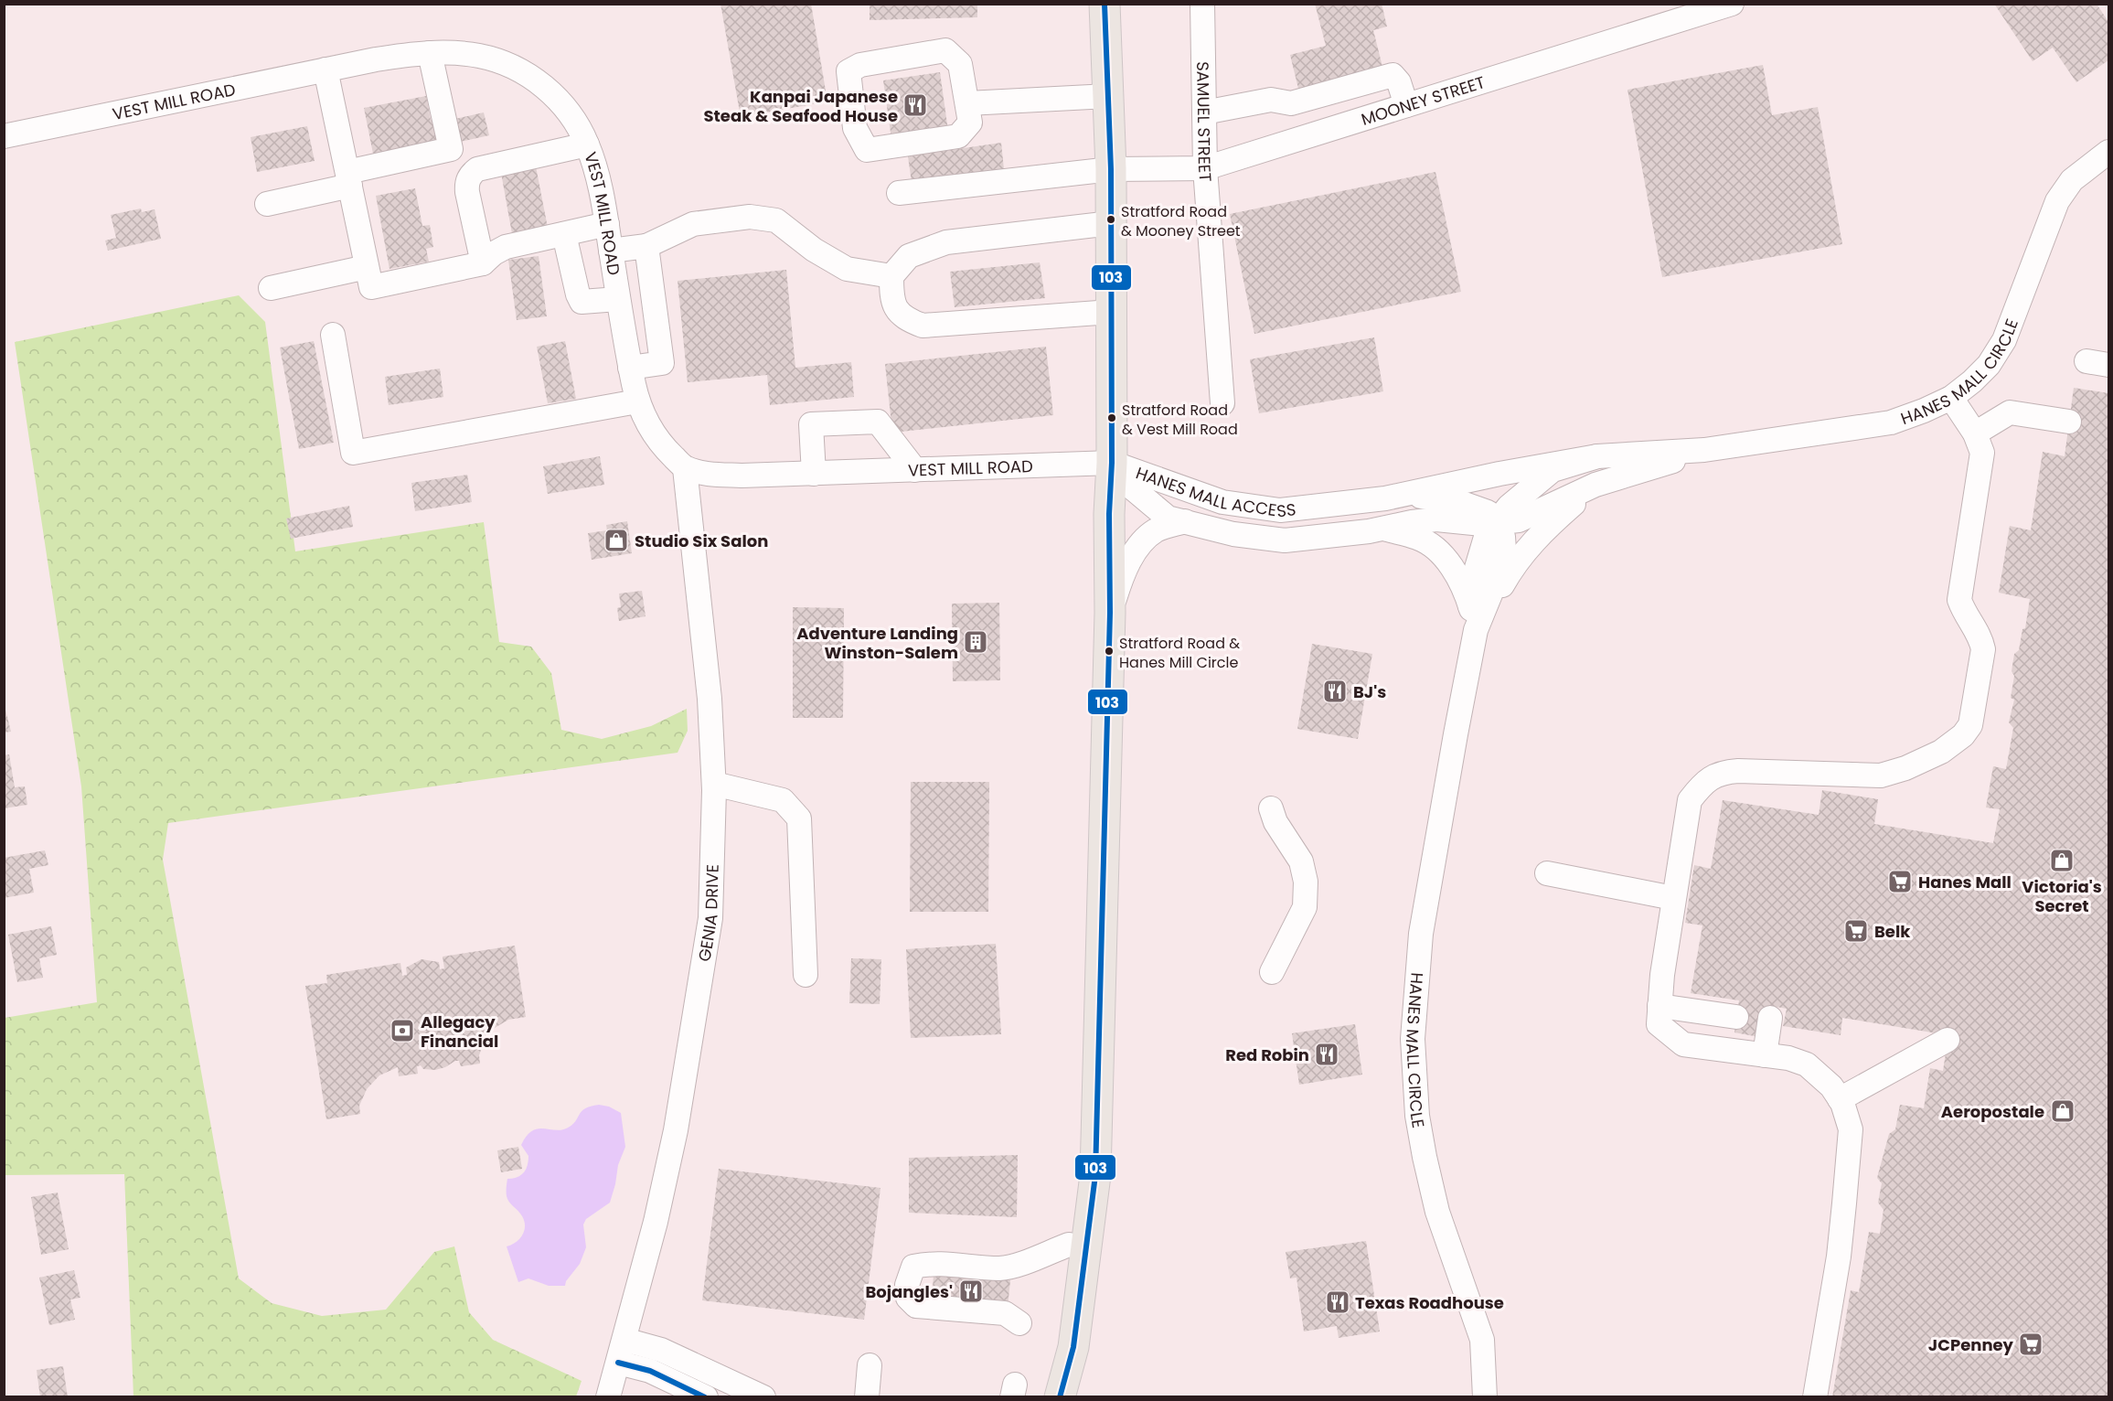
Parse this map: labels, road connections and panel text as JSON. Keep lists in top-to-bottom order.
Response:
{
  "streets": {
    "street": [
      "MOONEY STREET",
      "VEST MILL ROAD",
      "SAMUEL STREET",
      "HANES MALL CIRCLE",
      "HANES MALL ACCESS",
      "GENIA DRIVE"
    ]
  },
  "crossings": [
    ["MOONEY STREET", "SAMUEL STREET"],
    ["VEST MILL ROAD", "HANES MALL ACCESS"],
    ["VEST MILL ROAD", "GENIA DRIVE"],
    ["HANES MALL CIRCLE", "HANES MALL ACCESS"]
  ],
  "places": {
    "restaurant": [
      "Kanpai Japanese Steak & Seafood House",
      "BJ's",
      "Red Robin",
      "Bojangles'",
      "Texas Roadhouse"
    ],
    "other": ["Stratford Road & Mooney Street", "Stratford Road & Vest Mill Road", "Stratford Road & Hanes Mill Circle"],
    "shop": ["Studio Six Salon", "Victoria's Secret", "Aeropostale"],
    "building": ["Adventure Landing Winston-Salem"],
    "supermarket": ["Hanes Mall", "Belk", "JCPenney"],
    "bank": ["Allegacy Financial"]
  },
  "lines": ["transit line 103"]
}
